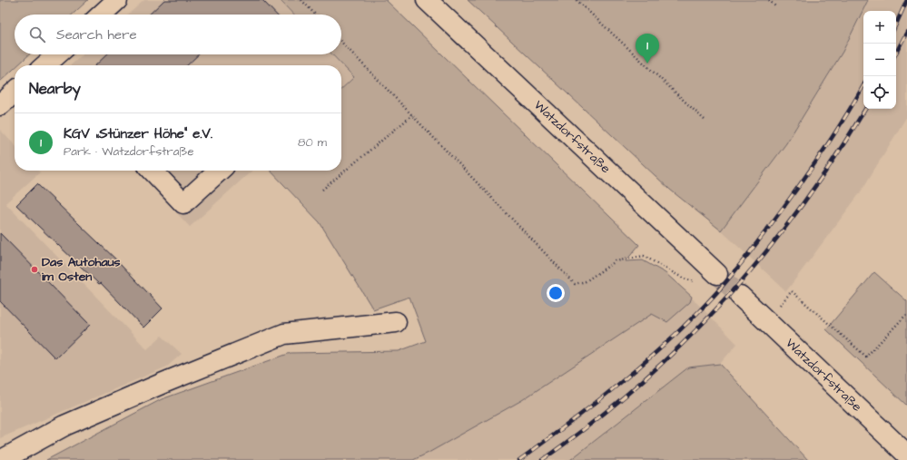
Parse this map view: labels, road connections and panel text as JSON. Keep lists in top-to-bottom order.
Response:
{
  "streets": {
    "street": ["Watzdorfstraße"]
  },
  "places": ["Das Autohaus im Osten"],
  "page": {
    "map_buttons": ["+", "−"],
    "search": "Search here",
    "pins": "1",
    "heading": "Nearby",
    "list": [
      {
        "mark": "1",
        "name": "KGV „Stünzer Höhe“ e.V.",
        "note": "Park · Watzdorfstraße",
        "value": "80 m"
      }
    ]
  }
}
